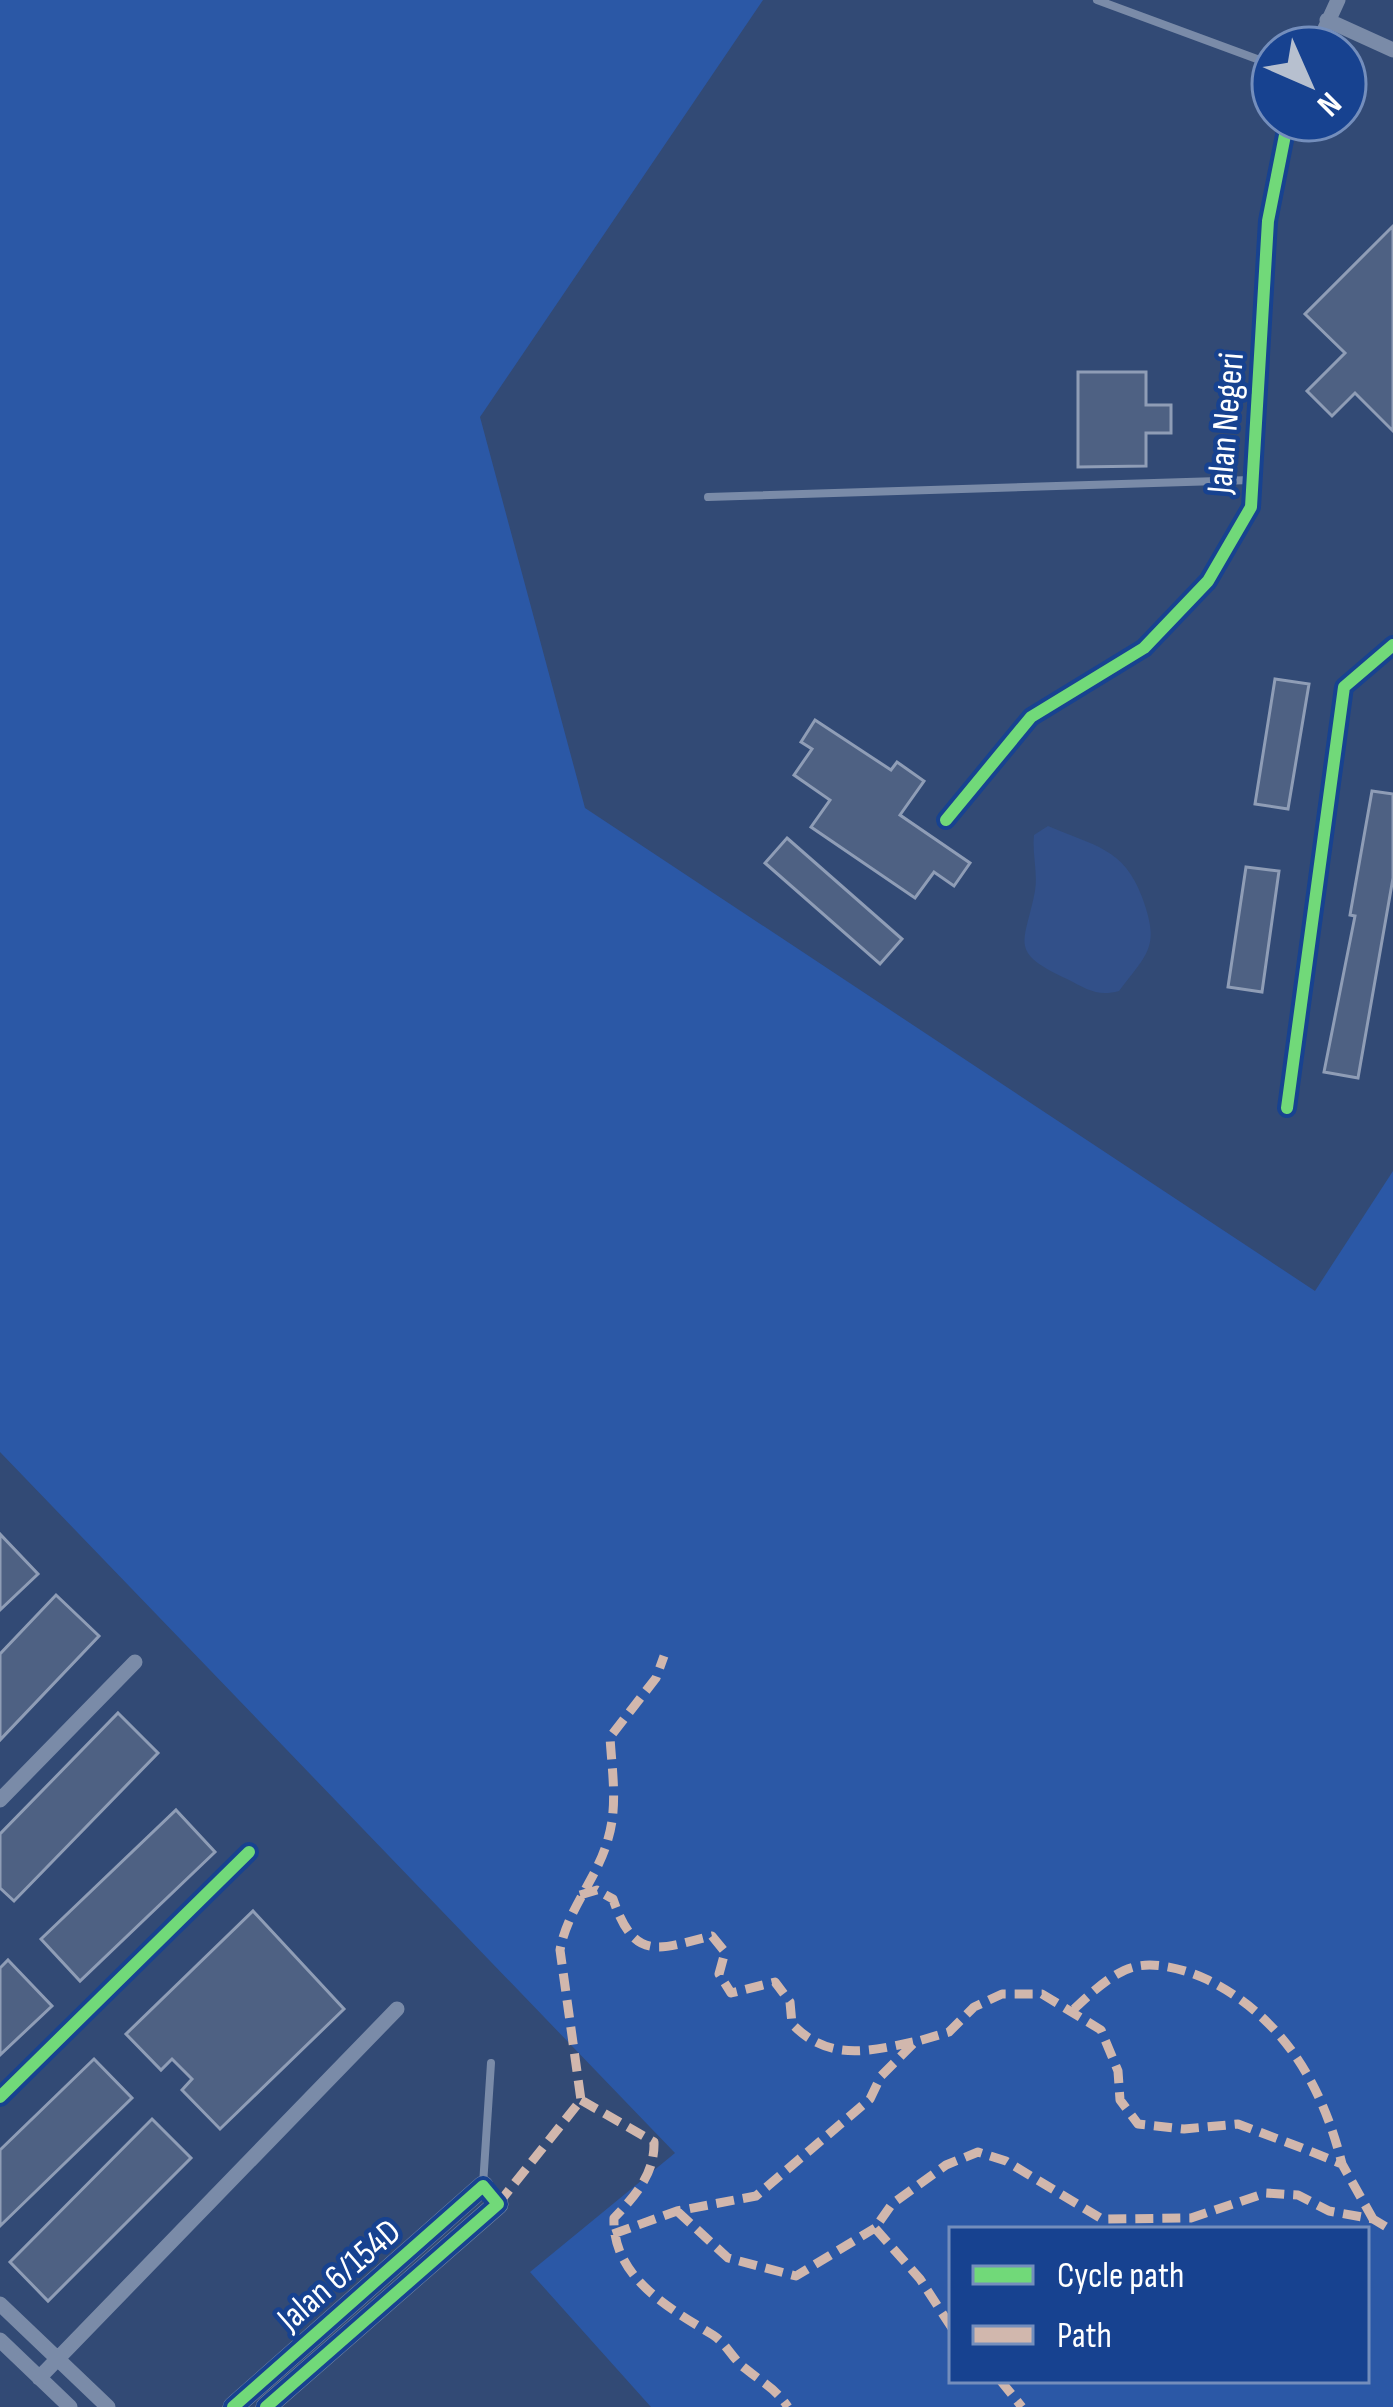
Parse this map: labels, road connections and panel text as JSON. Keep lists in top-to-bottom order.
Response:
{
  "streets": {
    "street": ["Jalan Negeri", "Jalan 6/154D"]
  },
  "legend": ["Cycle path", "Path"],
  "north": "bottom right"
}
